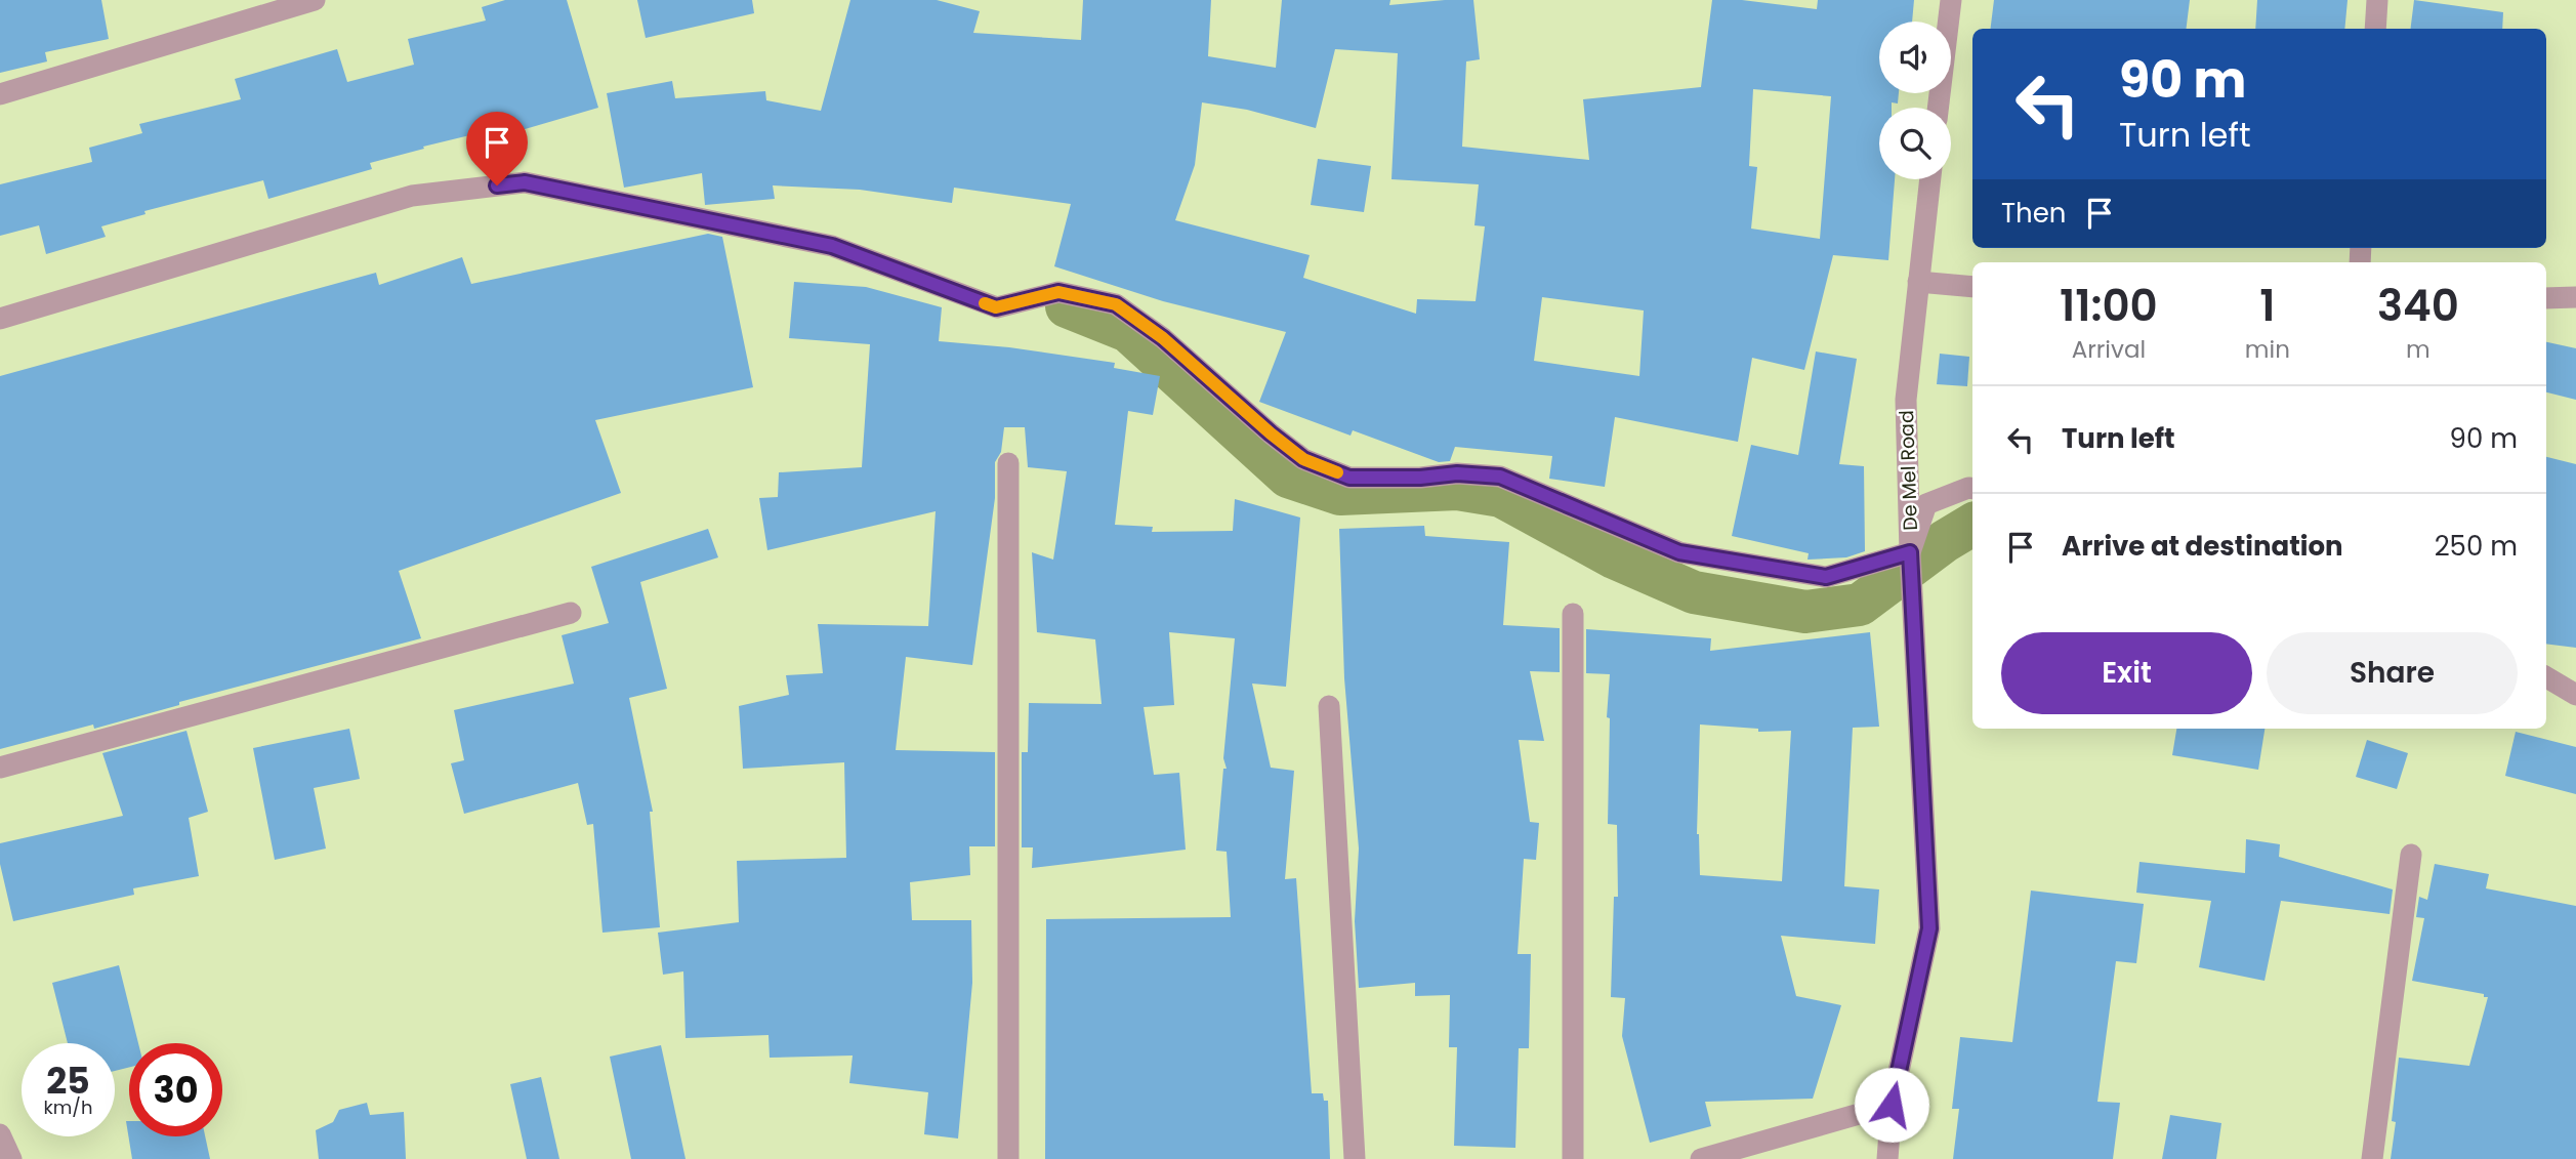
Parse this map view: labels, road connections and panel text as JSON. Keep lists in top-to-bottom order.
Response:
{
  "streets": {
    "street": ["De Mel Road"]
  },
  "page": {
    "turn": ["90 m", "Turn left"],
    "then": "Then",
    "eta": [
      "11:00",
      "Arrival",
      "1",
      "min",
      "340",
      "m"
    ],
    "list": [
      {
        "name": "Turn left",
        "value": "90 m"
      },
      {
        "name": "Arrive at destination",
        "value": "250 m"
      }
    ],
    "buttons": ["Exit", "Share"],
    "speed": "25 km/h",
    "limit": "30"
  }
}
